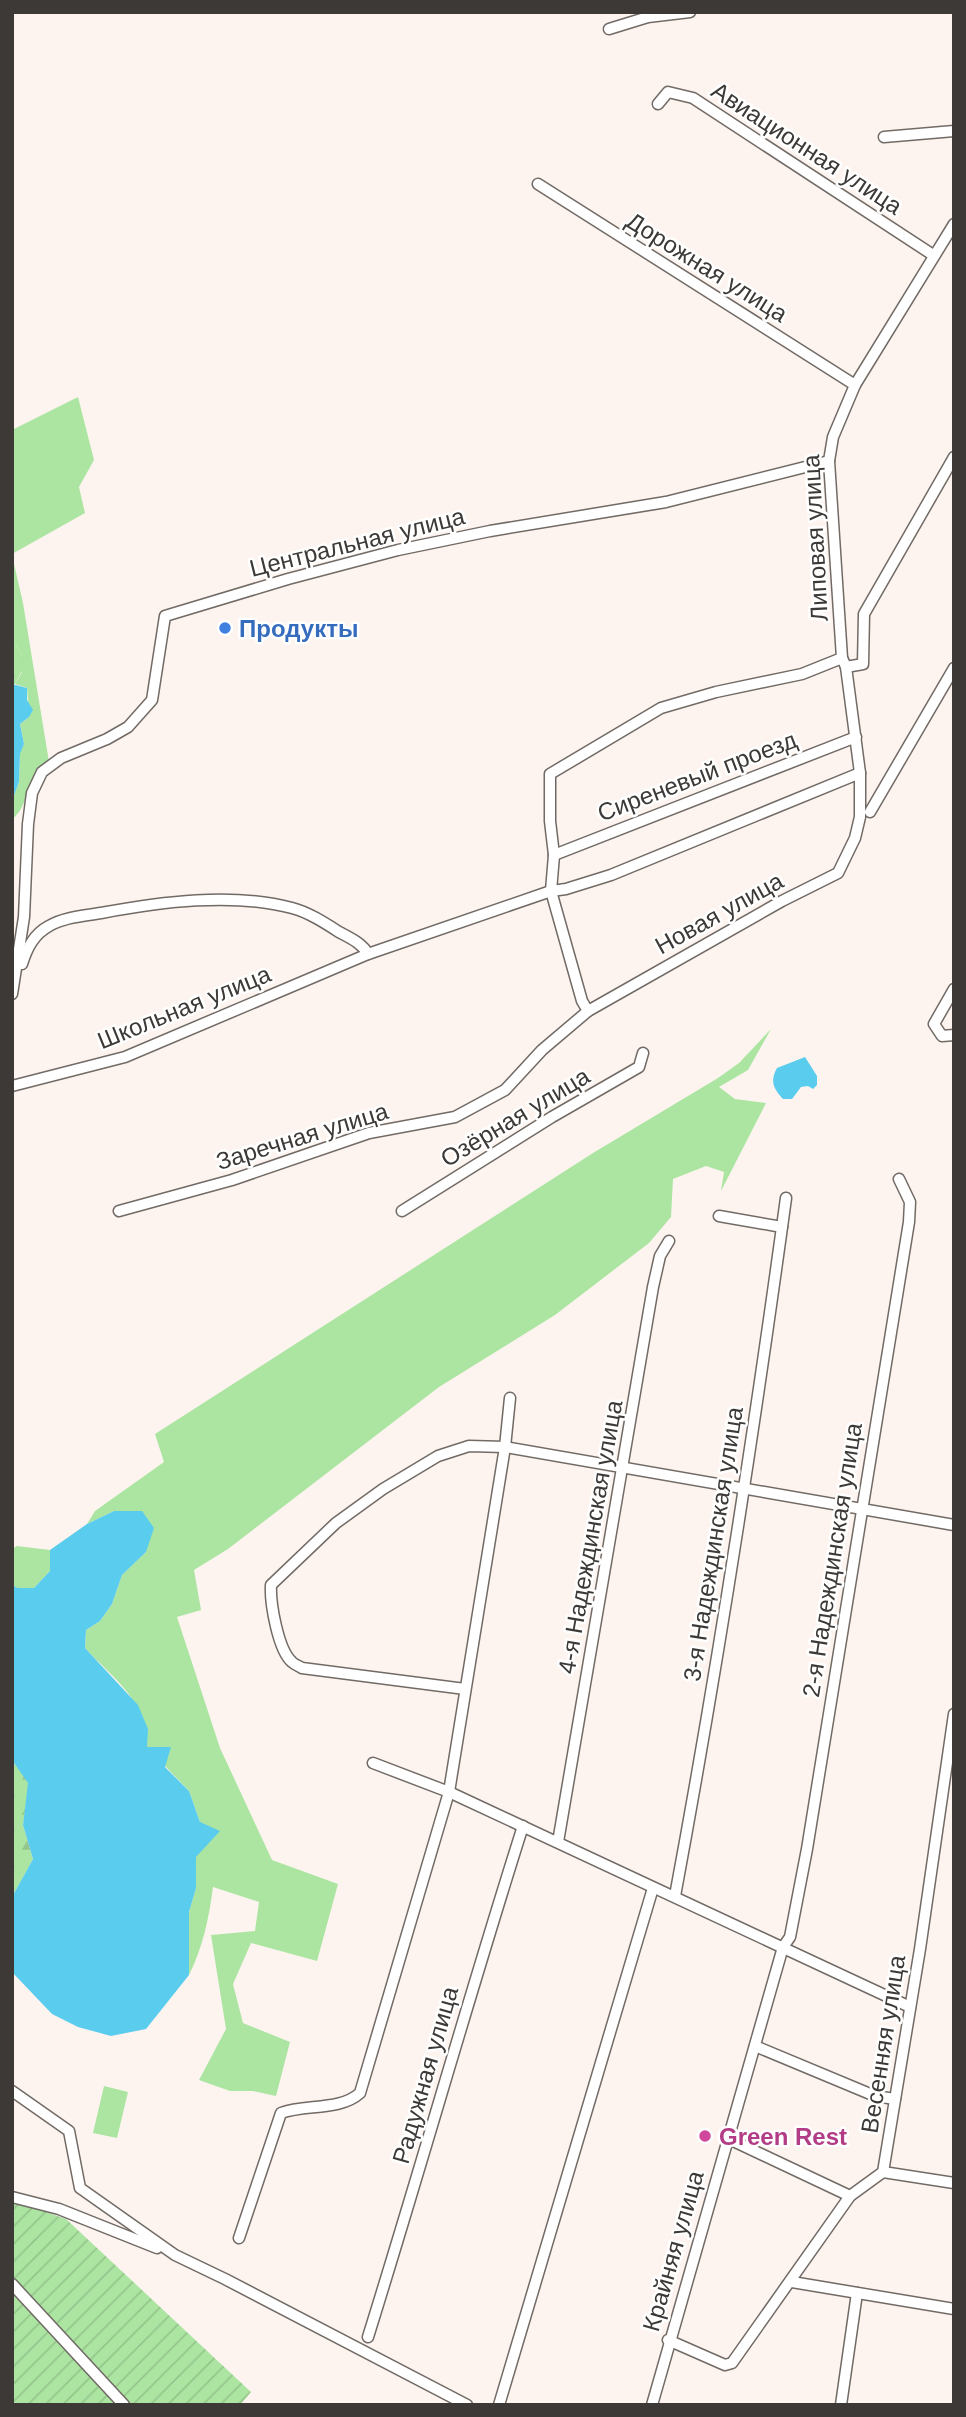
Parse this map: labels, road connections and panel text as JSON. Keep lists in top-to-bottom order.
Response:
{
  "streets": {
    "street": [
      "Авиационная улица",
      "Дорожная улица",
      "Липовая улица",
      "Центральная улица",
      "Сиреневый проезд",
      "Новая улица",
      "Школьная улица",
      "Озёрная улица",
      "Заречная улица",
      "4-я Надеждинская улица",
      "3-я Надеждинская улица",
      "2-я Надеждинская улица",
      "Весенняя улица",
      "Радужная улица",
      "Крайняя улица"
    ]
  },
  "crossings": [
    ["Авиационная улица", "Липовая улица"],
    ["Дорожная улица", "Липовая улица"],
    ["Липовая улица", "Центральная улица"],
    ["Липовая улица", "Сиреневый проезд"],
    ["Липовая улица", "Новая улица"],
    ["Липовая улица", "Школьная улица"],
    ["Новая улица", "Заречная улица"],
    ["2-я Надеждинская улица", "Крайняя улица"],
    ["Весенняя улица", "Крайняя улица"]
  ],
  "places": ["Продукты", "Green Rest"]
}
